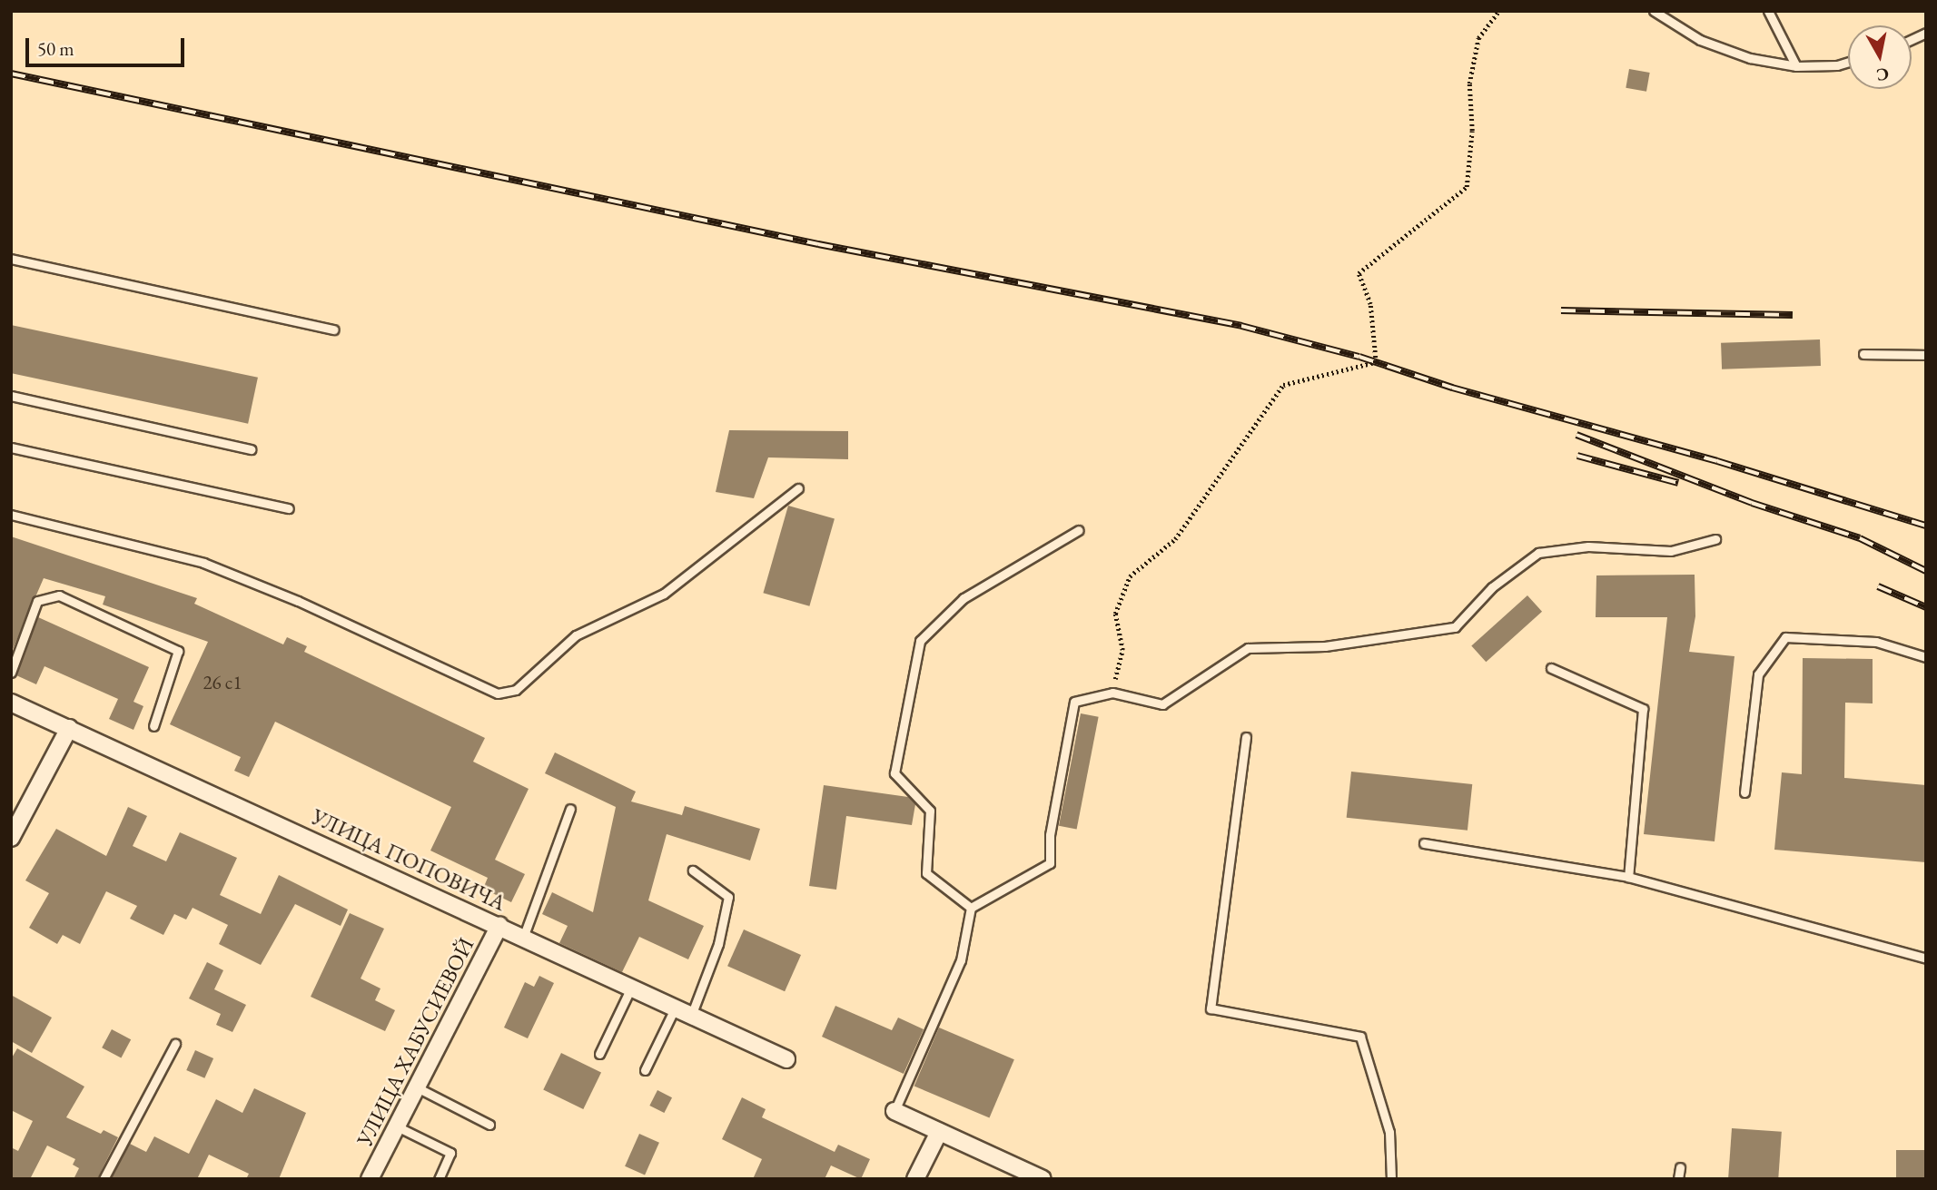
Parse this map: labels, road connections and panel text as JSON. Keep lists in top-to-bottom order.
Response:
{
  "streets": {
    "street": ["УЛИЦА ПОПОВИЧА", "УЛИЦА ХАБУСИЕВОЙ"]
  },
  "crossings": [
    ["УЛИЦА ПОПОВИЧА", "УЛИЦА ХАБУСИЕВОЙ"]
  ],
  "house_numbers": ["26 с1"],
  "scale_bar": "50 m",
  "north": "bottom"
}
